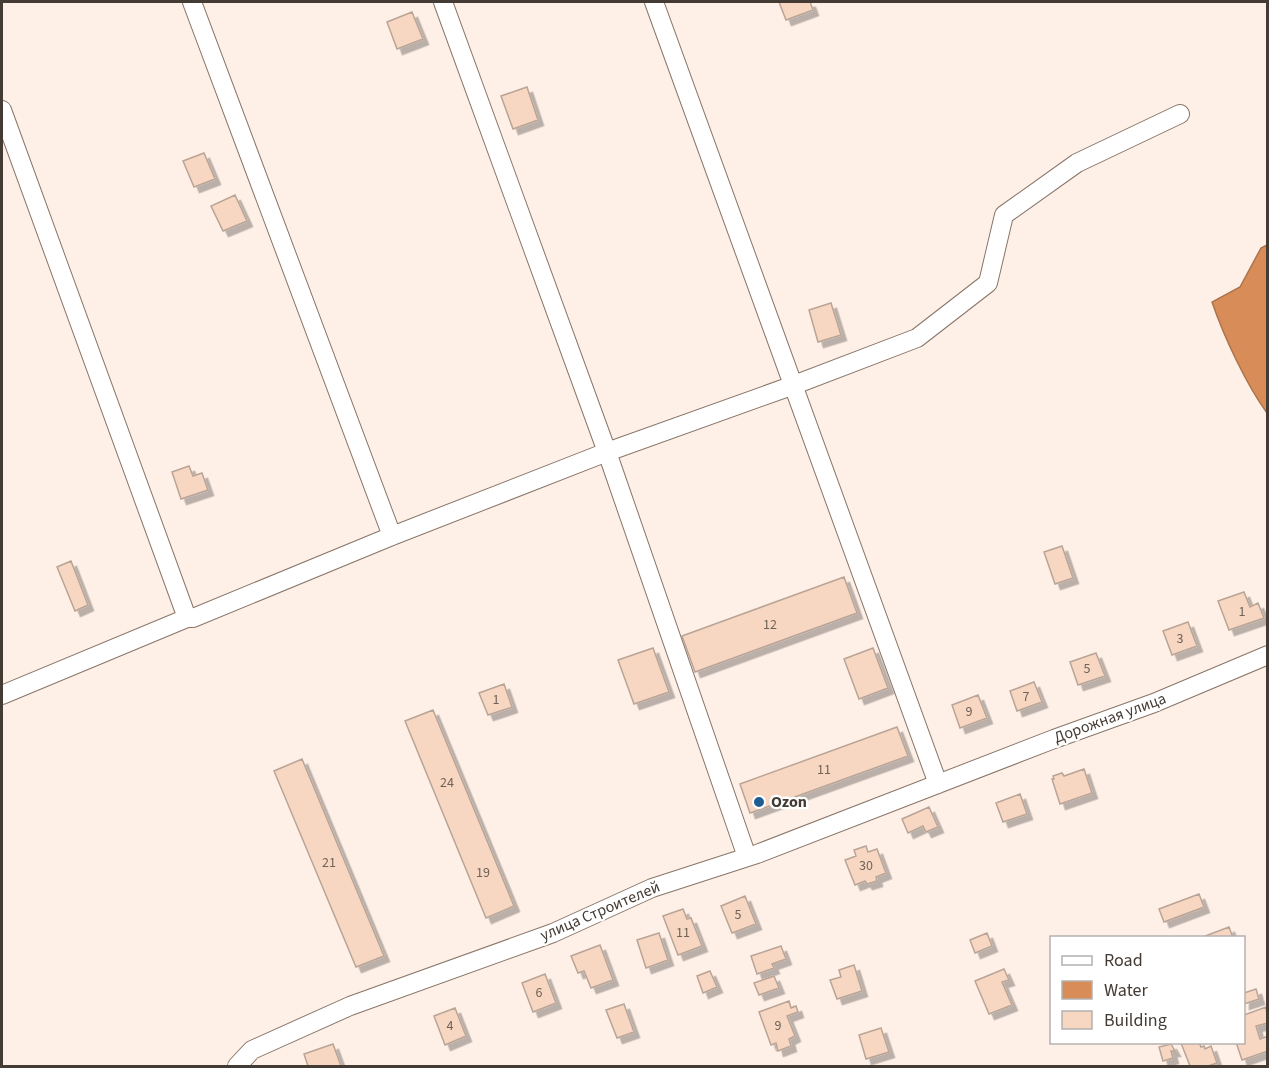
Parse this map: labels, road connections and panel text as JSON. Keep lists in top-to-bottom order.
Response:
{
  "streets": {
    "street": ["Дорожная улица", "улица Строителей"]
  },
  "crossings": [
    ["Дорожная улица", "улица Строителей"]
  ],
  "places": ["Ozon"],
  "house_numbers": [
    "1",
    "12",
    "3",
    "5",
    "7",
    "1",
    "9",
    "11",
    "24",
    "21",
    "30",
    "19",
    "5",
    "11",
    "6",
    "4",
    "9"
  ],
  "legend": ["Road", "Water", "Building"]
}
